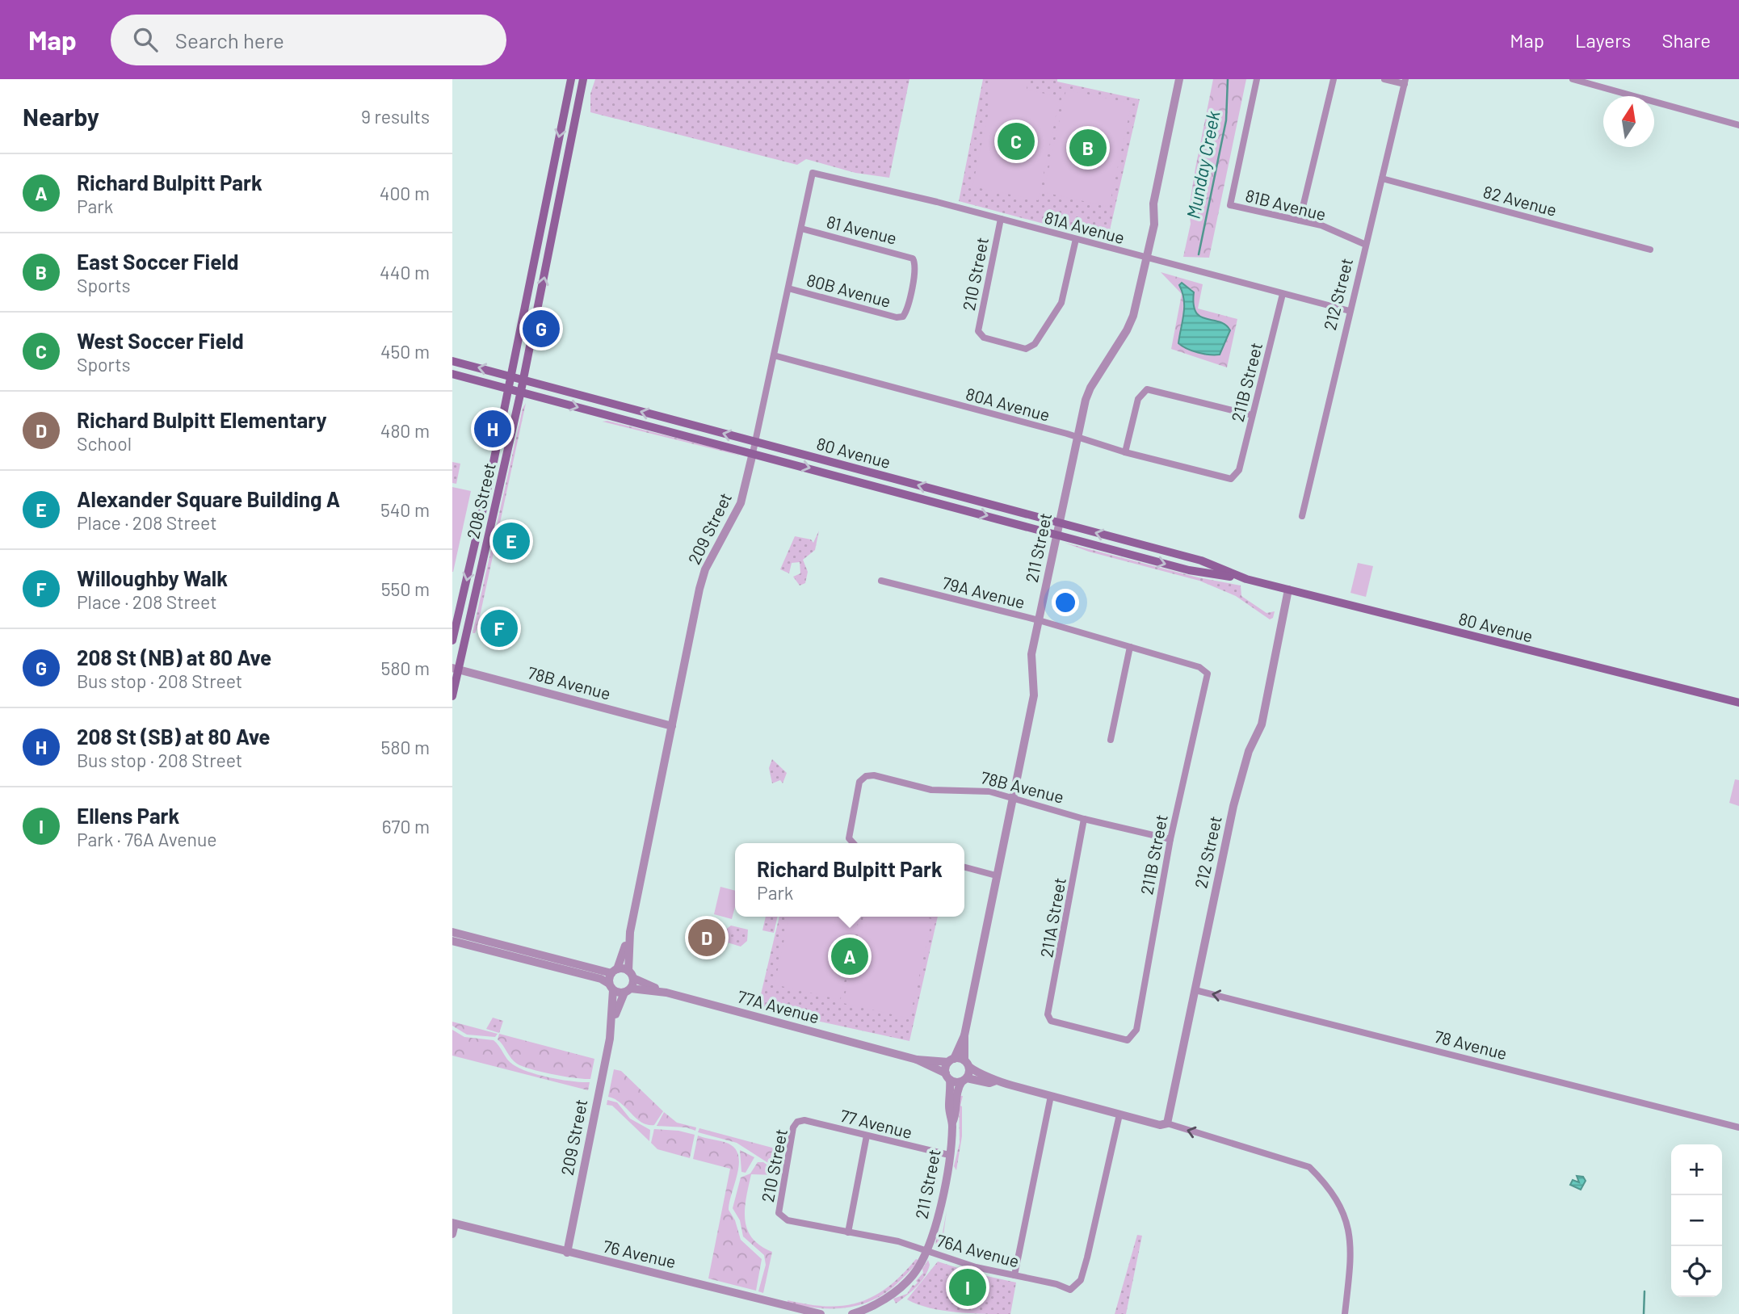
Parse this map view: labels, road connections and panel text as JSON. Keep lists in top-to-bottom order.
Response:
{
  "streets": {
    "main road": ["80 Avenue", "208 Street"],
    "street": [
      "82 Avenue",
      "81B Avenue",
      "81A Avenue",
      "81 Avenue",
      "210 Street",
      "80B Avenue",
      "212 Street",
      "211B Street",
      "80A Avenue",
      "209 Street",
      "211 Street",
      "79A Avenue",
      "78B Avenue",
      "211A Street",
      "77A Avenue",
      "78 Avenue",
      "77 Avenue",
      "76A Avenue",
      "76 Avenue"
    ]
  },
  "crossings": [
    ["82 Avenue", "212 Street"],
    ["81B Avenue", "212 Street"],
    ["81A Avenue", "210 Street"],
    ["81A Avenue", "212 Street"],
    ["81A Avenue", "211B Street"],
    ["81A Avenue", "209 Street"],
    ["81A Avenue", "211 Street"],
    ["81 Avenue", "80B Avenue"],
    ["81 Avenue", "209 Street"],
    ["210 Street", "77 Avenue"],
    ["210 Street", "76A Avenue"],
    ["80B Avenue", "209 Street"],
    ["212 Street", "80 Avenue"],
    ["212 Street", "78 Avenue"],
    ["211B Street", "80A Avenue"],
    ["211B Street", "79A Avenue"],
    ["211B Street", "78B Avenue"],
    ["211B Street", "211A Street"],
    ["80A Avenue", "209 Street"],
    ["80A Avenue", "211 Street"],
    ["80 Avenue", "208 Street"],
    ["80 Avenue", "209 Street"],
    ["80 Avenue", "211 Street"],
    ["208 Street", "78B Avenue"],
    ["209 Street", "78B Avenue"],
    ["209 Street", "77A Avenue"],
    ["209 Street", "76 Avenue"],
    ["211 Street", "79A Avenue"],
    ["211 Street", "78B Avenue"],
    ["211 Street", "77A Avenue"],
    ["211 Street", "77 Avenue"],
    ["211 Street", "76A Avenue"],
    ["78B Avenue", "211A Street"]
  ],
  "one_way": ["78 Avenue"],
  "water": ["Munday Creek"],
  "north": "top",
  "page": {
    "header": "Map",
    "search": "Search here",
    "nav": ["Map", "Layers", "Share"],
    "heading": ["Nearby", "9 results"],
    "pins": [
      "C",
      "B",
      "G",
      "H",
      "E",
      "F",
      "D",
      "A",
      "I"
    ],
    "list": [
      {
        "mark": "A",
        "name": "Richard Bulpitt Park",
        "note": "Park",
        "value": "400 m"
      },
      {
        "mark": "B",
        "name": "East Soccer Field",
        "note": "Sports",
        "value": "440 m"
      },
      {
        "mark": "C",
        "name": "West Soccer Field",
        "note": "Sports",
        "value": "450 m"
      },
      {
        "mark": "D",
        "name": "Richard Bulpitt Elementary",
        "note": "School",
        "value": "480 m"
      },
      {
        "mark": "E",
        "name": "Alexander Square Building A",
        "note": "Place · 208 Street",
        "value": "540 m"
      },
      {
        "mark": "F",
        "name": "Willoughby Walk",
        "note": "Place · 208 Street",
        "value": "550 m"
      },
      {
        "mark": "G",
        "name": "208 St (NB) at 80 Ave",
        "note": "Bus stop · 208 Street",
        "value": "580 m"
      },
      {
        "mark": "H",
        "name": "208 St (SB) at 80 Ave",
        "note": "Bus stop · 208 Street",
        "value": "580 m"
      },
      {
        "mark": "I",
        "name": "Ellens Park",
        "note": "Park · 76A Avenue",
        "value": "670 m"
      }
    ],
    "popup": ["Richard Bulpitt Park", "Park"],
    "map_buttons": ["+", "−"]
  }
}
